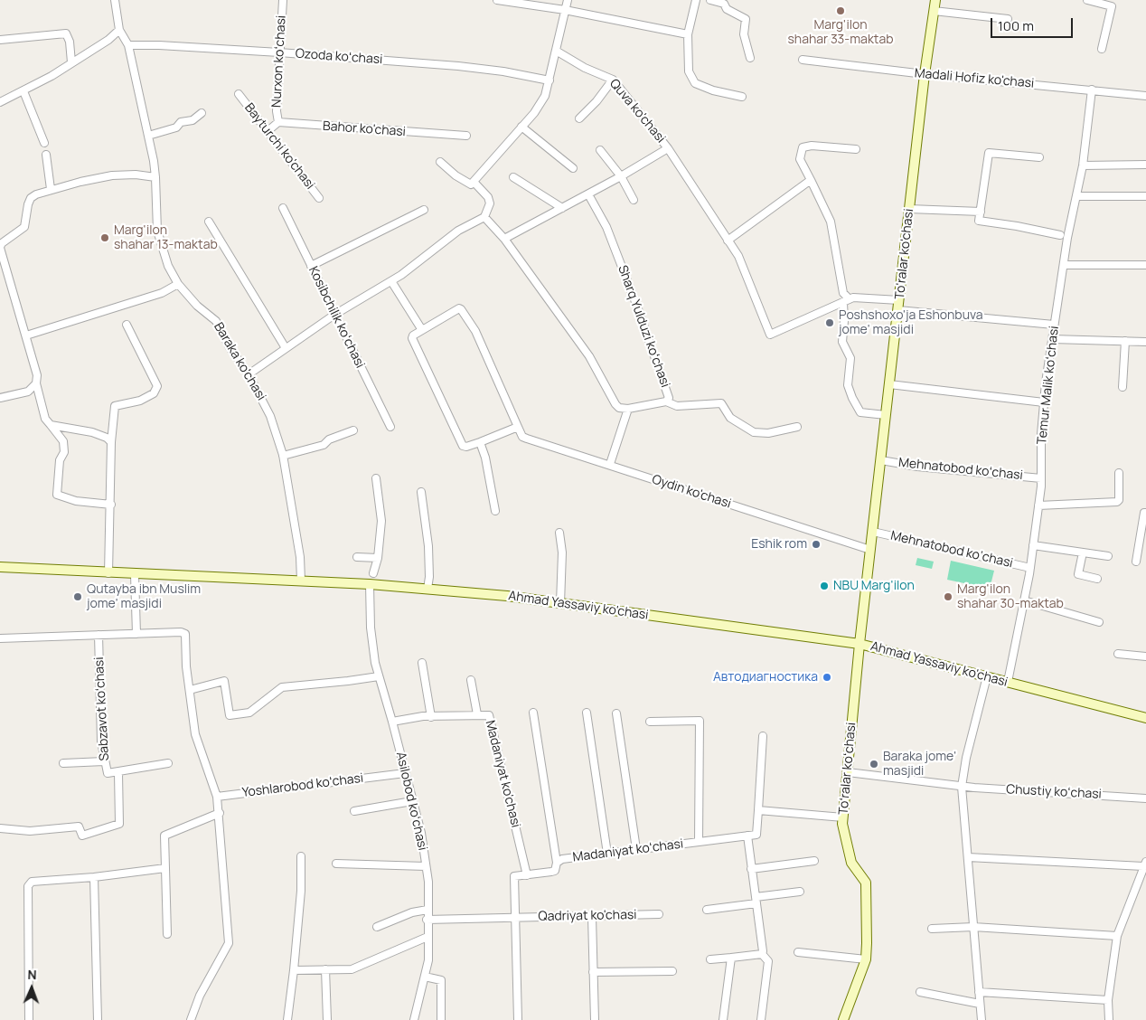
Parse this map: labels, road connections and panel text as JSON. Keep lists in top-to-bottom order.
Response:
{
  "streets": {
    "main road": ["To'ralar ko'chasi", "Ahmad Yassaviy ko'chasi", "Toʻralar koʻchasi"],
    "street": [
      "Ozoda koʻchasi",
      "Nurxon koʻchasi",
      "Madali Hofiz ko'chasi",
      "Quva ko'chasi",
      "Bahor ko'chasi",
      "Bayturchi ko'chasi",
      "Kosibchilik koʻchasi",
      "Sharq Yulduzi koʻchasi",
      "Baraka ko'chasi",
      "Temur Malik koʻchasi",
      "Mehnatobod koʻchasi",
      "Oydin ko'chasi",
      "Mehnatobod ko‘chasi",
      "Sabzavot koʻchasi",
      "Madaniyat ko'chasi",
      "Yoshlarobod koʻchasi",
      "Chustiy koʻchasi",
      "Asilobod koʻchasi",
      "Madaniyat koʻchasi",
      "Qadriyat ko'chasi"
    ]
  },
  "crossings": [
    ["Ozoda koʻchasi", "Nurxon koʻchasi"],
    ["Ozoda koʻchasi", "Baraka ko'chasi"],
    ["Nurxon koʻchasi", "Bahor ko'chasi"],
    ["Madali Hofiz ko'chasi", "To'ralar ko'chasi"],
    ["Madali Hofiz ko'chasi", "Temur Malik koʻchasi"],
    ["To'ralar ko'chasi", "Mehnatobod koʻchasi"],
    ["To'ralar ko'chasi", "Oydin ko'chasi"],
    ["To'ralar ko'chasi", "Mehnatobod ko‘chasi"],
    ["To'ralar ko'chasi", "Ahmad Yassaviy ko'chasi"],
    ["To'ralar ko'chasi", "Toʻralar koʻchasi"],
    ["Baraka ko'chasi", "Ahmad Yassaviy ko'chasi"],
    ["Temur Malik koʻchasi", "Mehnatobod koʻchasi"],
    ["Temur Malik koʻchasi", "Mehnatobod ko‘chasi"],
    ["Temur Malik koʻchasi", "Ahmad Yassaviy ko'chasi"],
    ["Ahmad Yassaviy ko'chasi", "Toʻralar koʻchasi"],
    ["Ahmad Yassaviy ko'chasi", "Asilobod koʻchasi"],
    ["Toʻralar koʻchasi", "Chustiy koʻchasi"],
    ["Madaniyat ko'chasi", "Asilobod koʻchasi"],
    ["Madaniyat ko'chasi", "Madaniyat koʻchasi"],
    ["Yoshlarobod koʻchasi", "Asilobod koʻchasi"],
    ["Asilobod koʻchasi", "Qadriyat ko'chasi"]
  ],
  "places": [
    "Marg'ilon shahar 33-maktab",
    "Marg'ilon shahar 13-maktab",
    "Poshshoxo'ja Eshonbuva jome' masjidi",
    "Eshik rom",
    "NBU Marg'ilon",
    "Qutayba ibn Muslim jome' masjidi",
    "Marg'ilon shahar 30-maktab",
    "Автодиагностика",
    "Baraka jome' masjidi"
  ],
  "scale_bar": "100 m",
  "north": "top"
}
